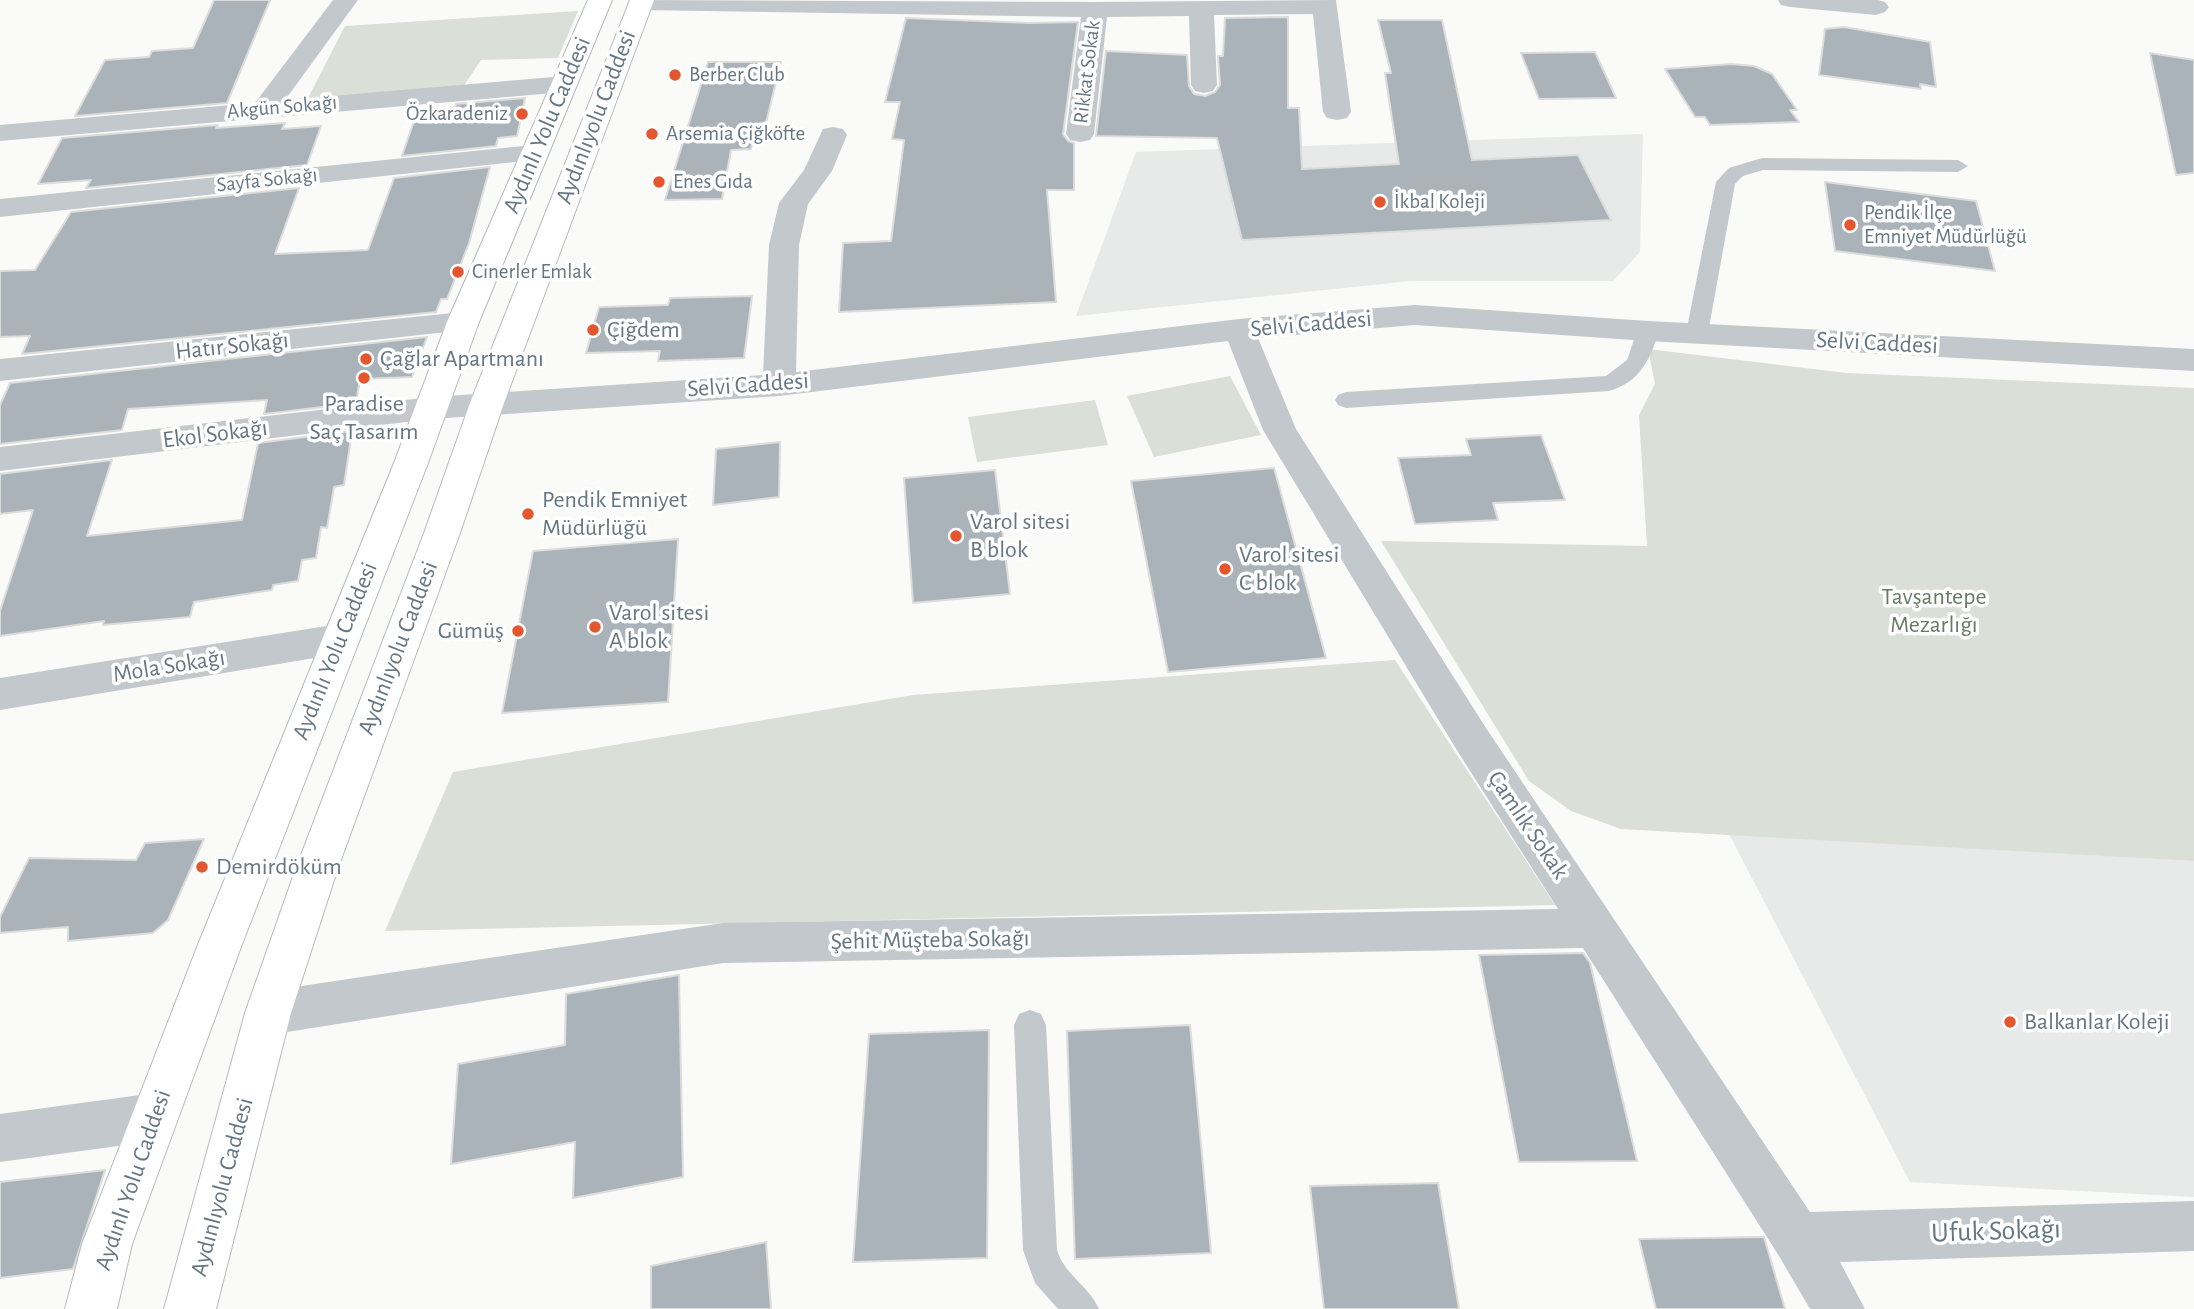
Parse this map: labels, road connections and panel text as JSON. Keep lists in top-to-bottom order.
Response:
{
  "streets": {
    "main road": ["Aydınlıyolu Caddesi", "Aydınlı Yolu Caddesi"],
    "street": [
      "Rikkat Sokak",
      "Akgün Sokağı",
      "Sayfa Sokağı",
      "Selvi Caddesi",
      "Hatır Sokağı",
      "Ekol Sokağı",
      "Mola Sokağı",
      "Çamlık Sokak",
      "Şehit Müşteba Sokağı",
      "Ufuk Sokağı"
    ]
  },
  "crossings": [
    ["Akgün Sokağı", "Aydınlı Yolu Caddesi"],
    ["Aydınlıyolu Caddesi", "Selvi Caddesi"],
    ["Aydınlıyolu Caddesi", "Şehit Müşteba Sokağı"],
    ["Aydınlı Yolu Caddesi", "Sayfa Sokağı"],
    ["Aydınlı Yolu Caddesi", "Selvi Caddesi"],
    ["Aydınlı Yolu Caddesi", "Hatır Sokağı"],
    ["Aydınlı Yolu Caddesi", "Ekol Sokağı"],
    ["Aydınlı Yolu Caddesi", "Mola Sokağı"],
    ["Selvi Caddesi", "Ekol Sokağı"],
    ["Selvi Caddesi", "Çamlık Sokak"],
    ["Çamlık Sokak", "Şehit Müşteba Sokağı"],
    ["Çamlık Sokak", "Ufuk Sokağı"]
  ],
  "parks": ["Tavşantepe Mezarlığı"],
  "places": [
    "Berber Club",
    "Özkaradeniz",
    "Arsemia Çiğköfte",
    "Enes Gıda",
    "İkbal Koleji",
    "Pendik İlçe Emniyet Müdürlüğü",
    "Cinerler Emlak",
    "Çiğdem",
    "Çağlar Apartmanı",
    "Paradise Saç Tasarım",
    "Pendik Emniyet Müdürlüğü",
    "Varol sitesi B blok",
    "Varol sitesi C blok",
    "Varol sitesi A blok",
    "Gümüş",
    "Demirdöküm",
    "Balkanlar Koleji"
  ]
}
